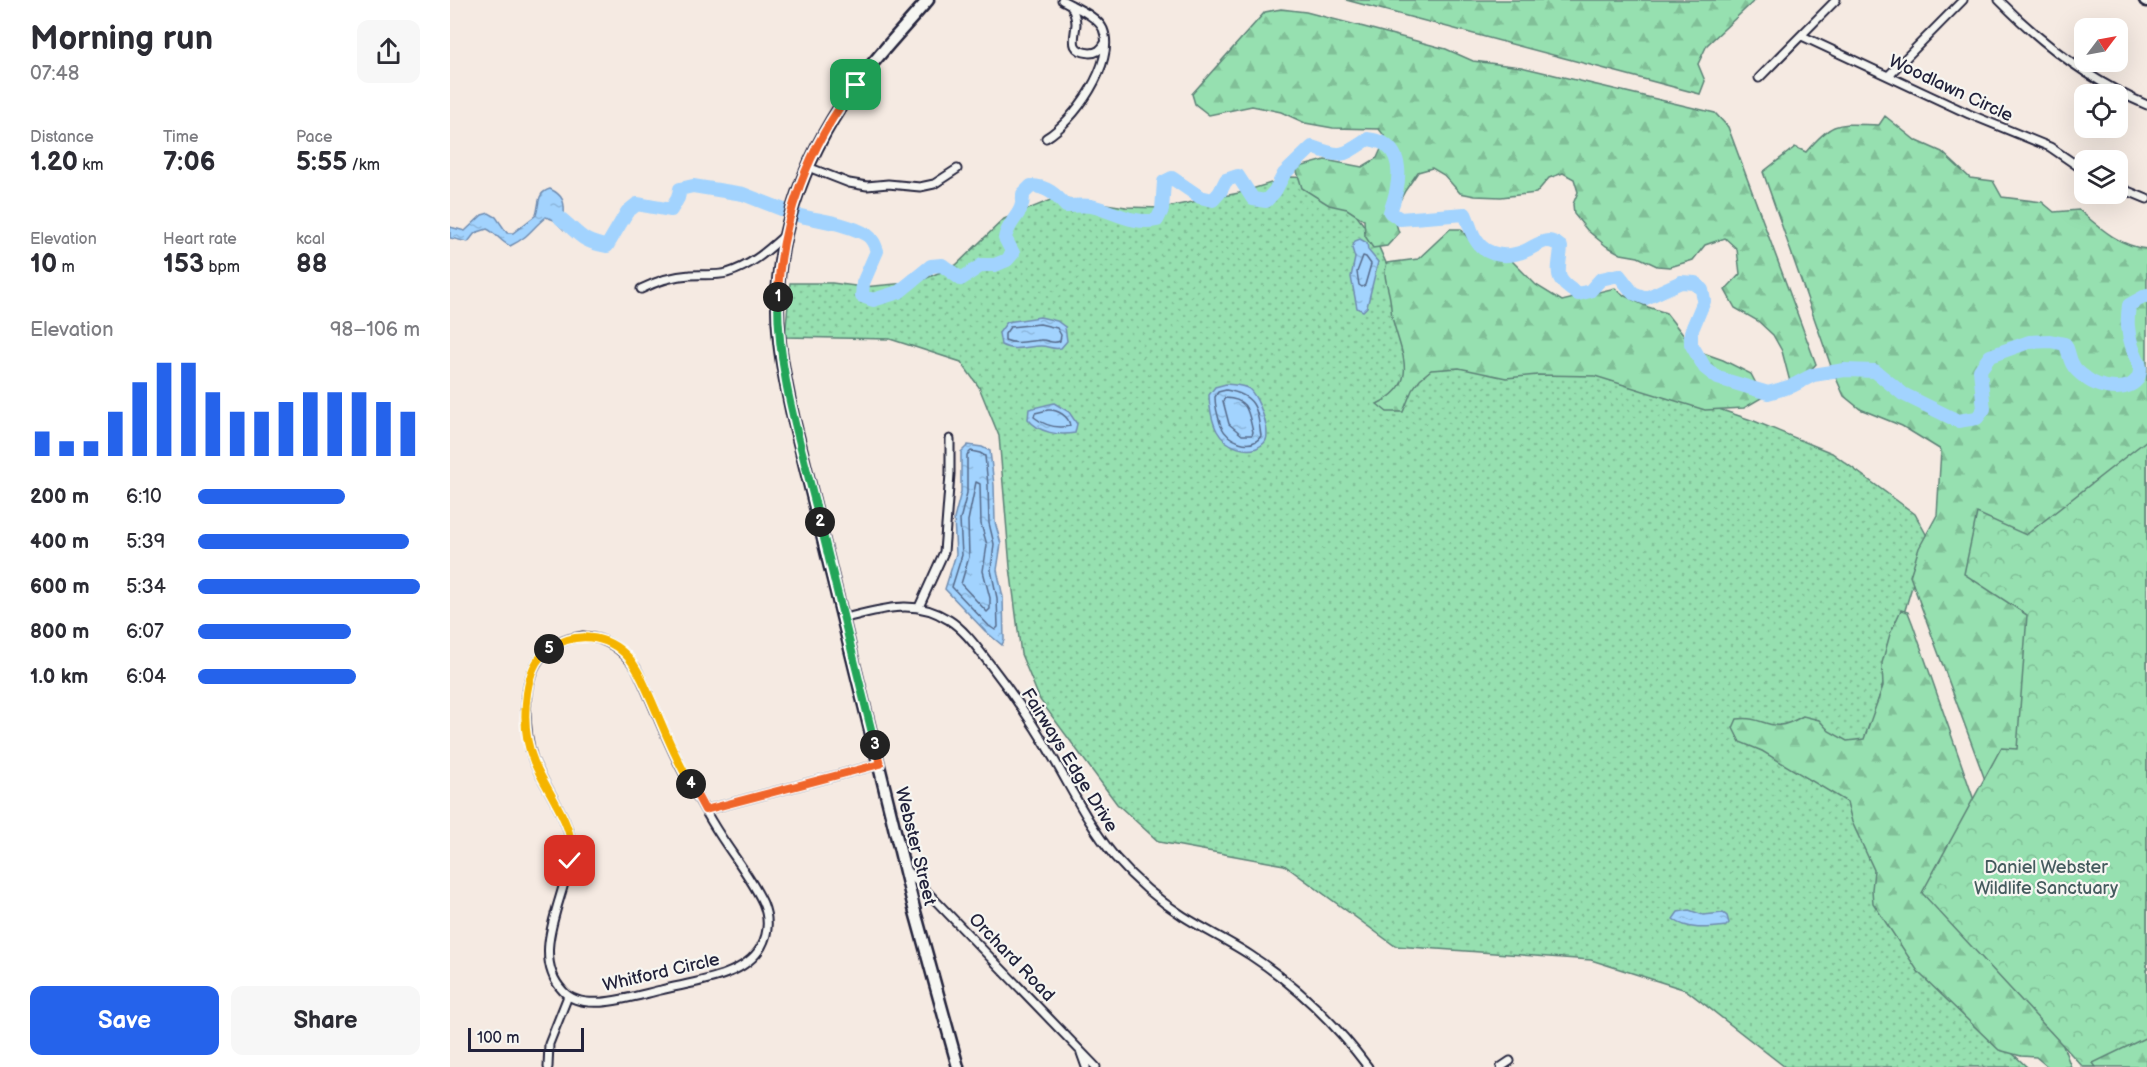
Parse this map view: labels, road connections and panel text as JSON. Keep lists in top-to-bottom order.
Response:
{
  "streets": {
    "street": [
      "Woodlawn Circle",
      "Fairways Edge Drive",
      "Webster Street",
      "Orchard Road",
      "Whitford Circle"
    ]
  },
  "crossings": [
    ["Fairways Edge Drive", "Webster Street"],
    ["Webster Street", "Orchard Road"]
  ],
  "parks": ["Daniel Webster Wildlife Sanctuary"],
  "scale_bar": "100 m",
  "north": "top right",
  "page": {
    "heading": ["Morning run", "07:48"],
    "stats": [
      ["Distance", "1.20 km"],
      ["Time", "7:06"],
      ["Pace", "5:55 /km"],
      ["Elevation", "10 m"],
      ["Heart rate", "153 bpm"],
      ["kcal", "88"]
    ],
    "pins": [
      "1",
      "2",
      "5",
      "3",
      "4"
    ],
    "chart": ["Elevation", "98–106 m"],
    "list": [
      {
        "name": "200 m",
        "note": "6:10"
      },
      {
        "name": "400 m",
        "note": "5:39"
      },
      {
        "name": "600 m",
        "note": "5:34"
      },
      {
        "name": "800 m",
        "note": "6:07"
      },
      {
        "name": "1.0 km",
        "note": "6:04"
      }
    ],
    "buttons": ["Save", "Share"],
    "scale": "100 m"
  }
}
